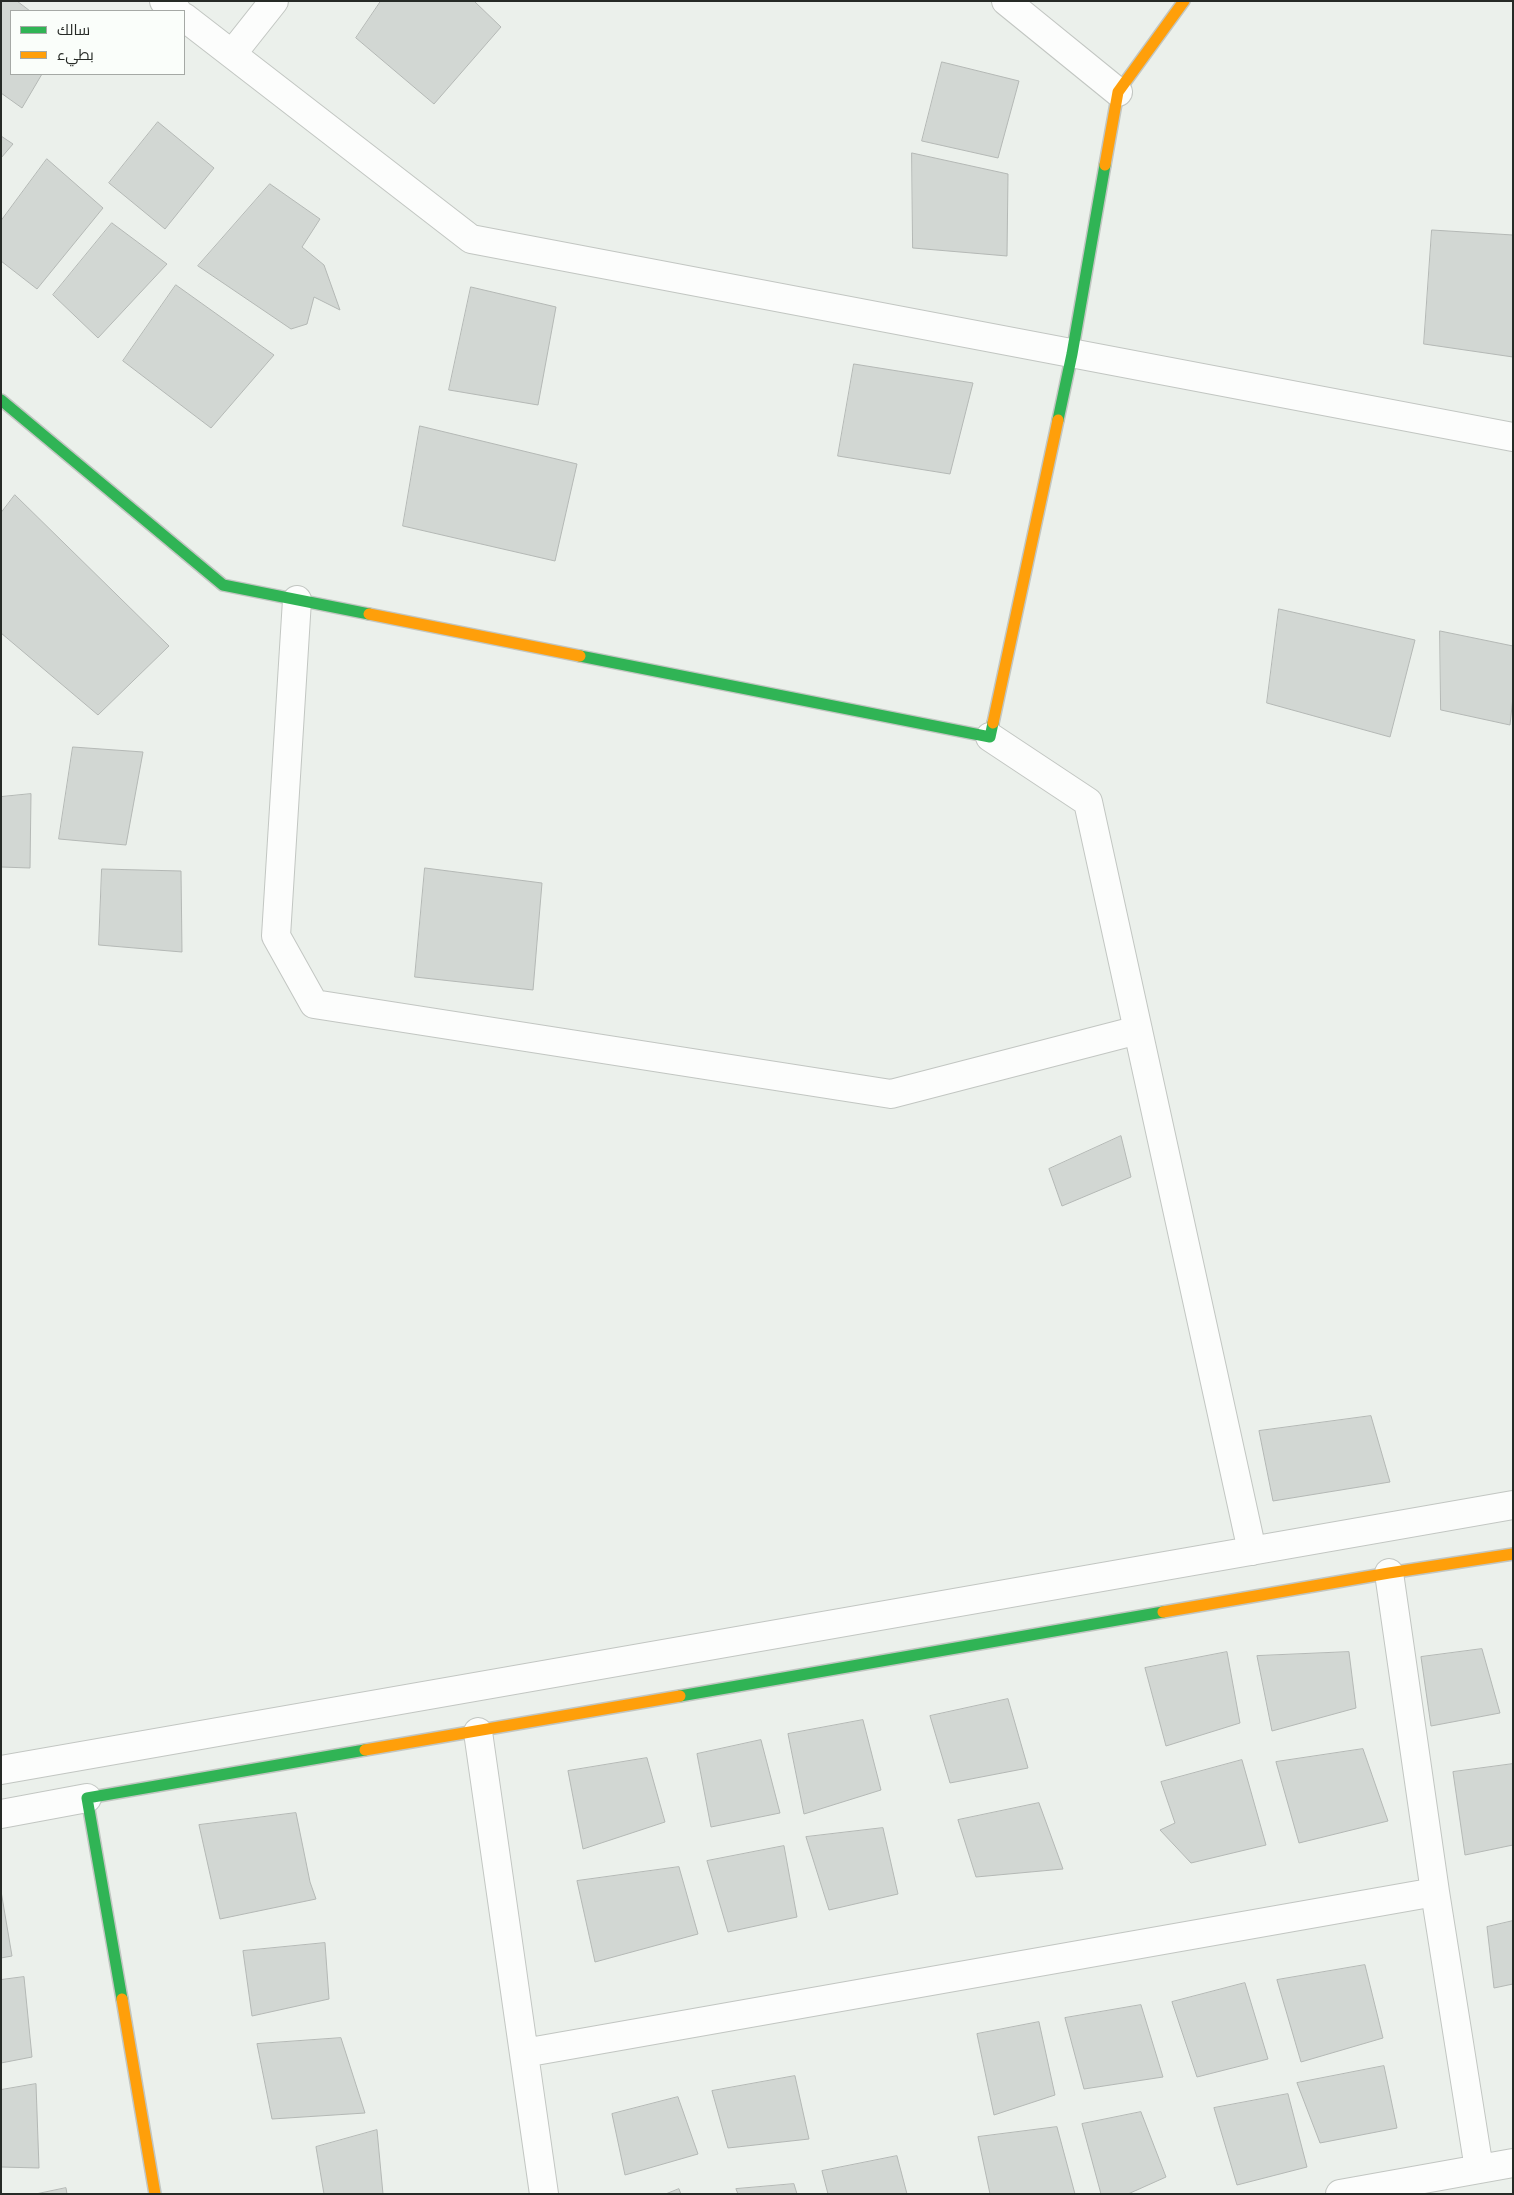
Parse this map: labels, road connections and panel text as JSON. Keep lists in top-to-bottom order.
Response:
{
  "legend": ["سالك", "بطيء"]
}
